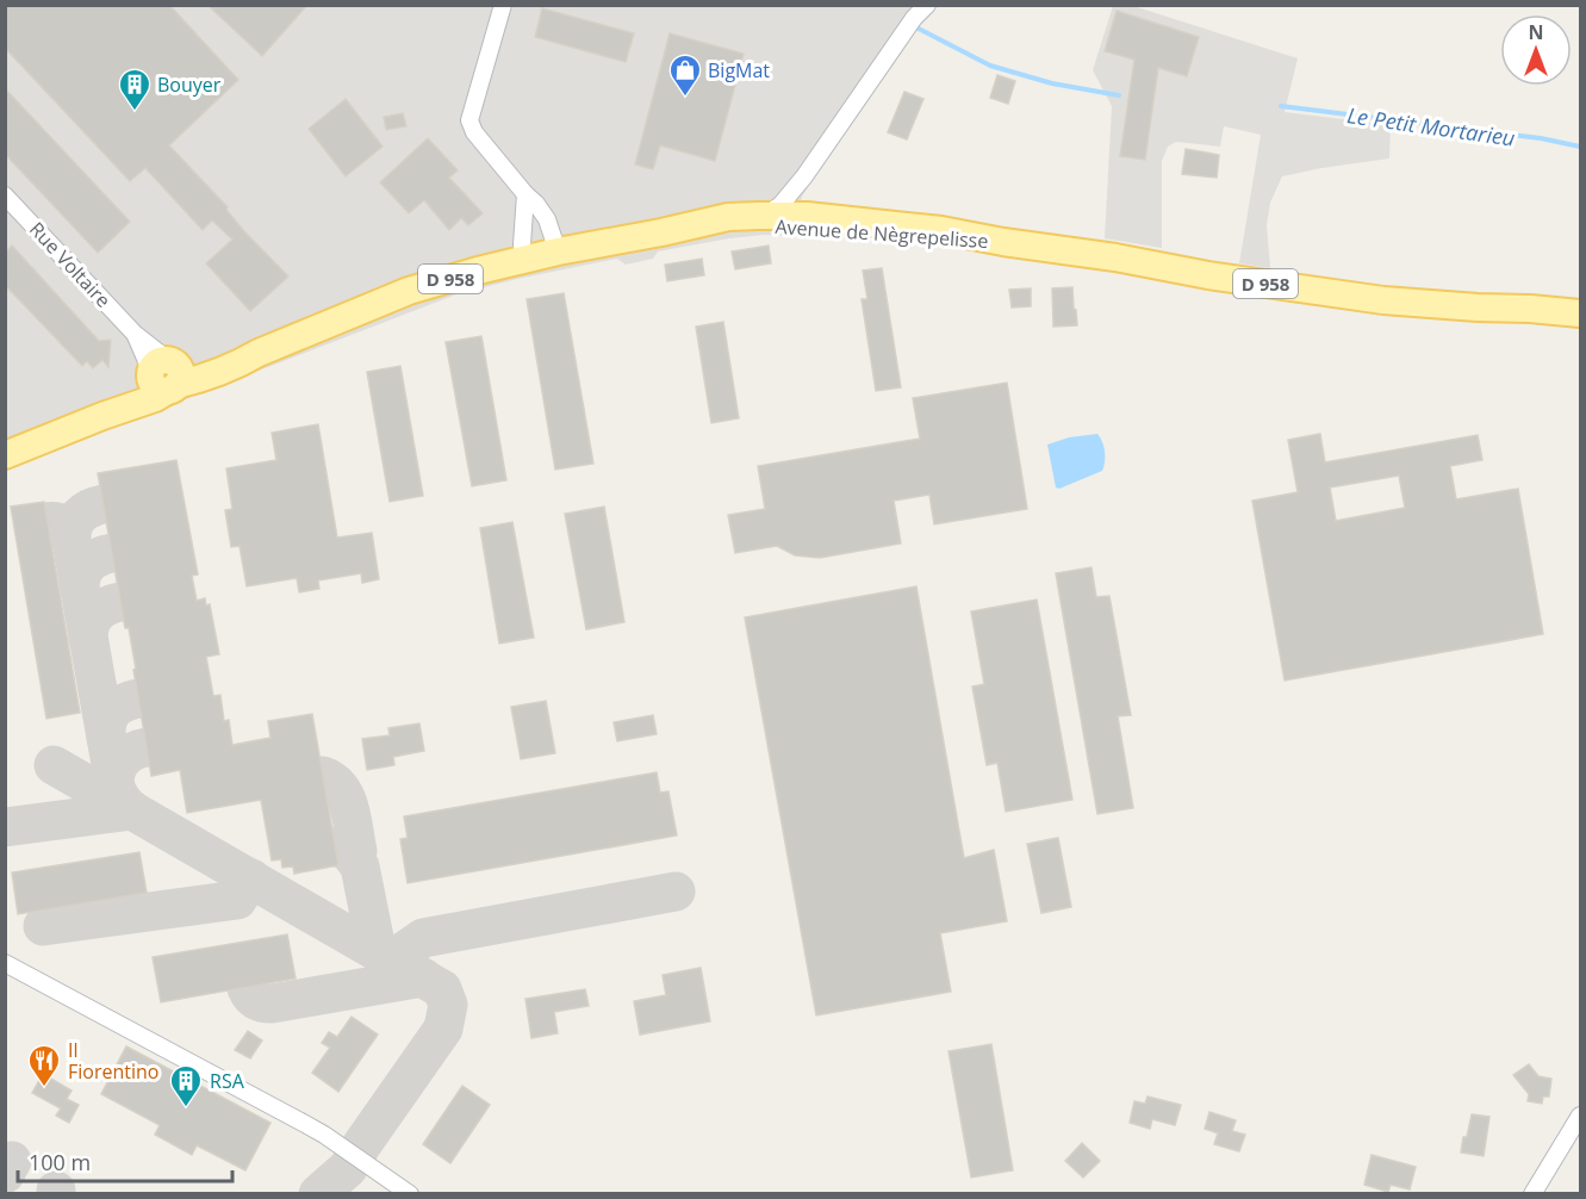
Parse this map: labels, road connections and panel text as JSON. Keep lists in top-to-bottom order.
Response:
{
  "streets": {
    "main road": ["Avenue de Nègrepelisse", "D 958"],
    "street": ["Rue Voltaire"]
  },
  "crossings": [
    ["Avenue de Nègrepelisse", "Rue Voltaire"]
  ],
  "water": ["Le Petit Mortarieu"],
  "places": {
    "shop": ["BigMat"],
    "building": ["Bouyer", "RSA"],
    "restaurant": ["Il Fiorentino"]
  },
  "scale_bar": "100 m",
  "north": "top"
}
